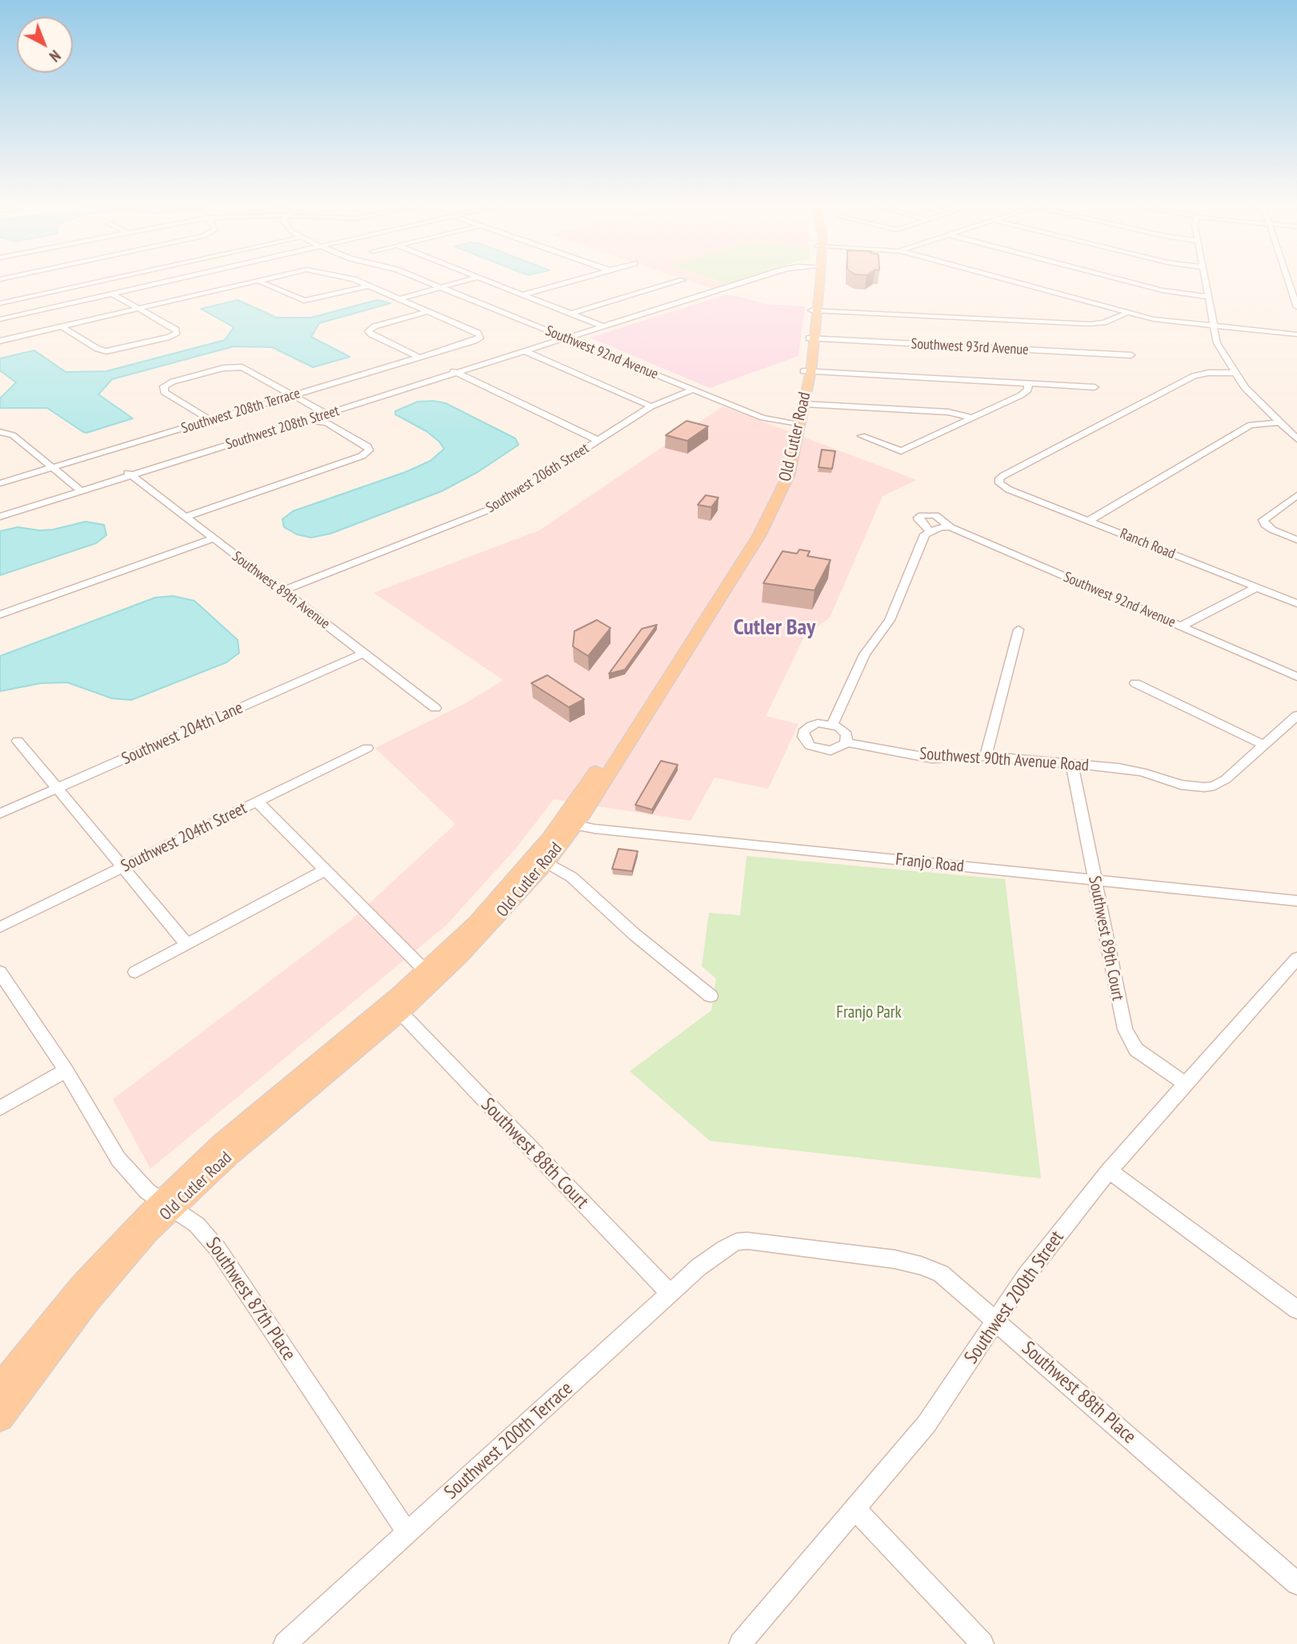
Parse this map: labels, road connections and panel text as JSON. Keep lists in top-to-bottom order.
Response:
{
  "streets": {
    "main road": ["Old Cutler Road"],
    "street": [
      "Southwest 93rd Avenue",
      "Southwest 92nd Avenue",
      "Southwest 208th Terrace",
      "Southwest 208th Street",
      "Southwest 206th Street",
      "Ranch Road",
      "Southwest 89th Avenue",
      "Southwest 204th Lane",
      "Southwest 90th Avenue Road",
      "Southwest 204th Street",
      "Franjo Road",
      "Southwest 89th Court",
      "Southwest 88th Court",
      "Southwest 200th Street",
      "Southwest 87th Place",
      "Southwest 88th Place",
      "Southwest 200th Terrace"
    ]
  },
  "crossings": [
    ["Southwest 93rd Avenue", "Old Cutler Road"],
    ["Southwest 92nd Avenue", "Southwest 208th Street"],
    ["Southwest 92nd Avenue", "Old Cutler Road"],
    ["Southwest 92nd Avenue", "Southwest 206th Street"],
    ["Southwest 208th Street", "Southwest 89th Avenue"],
    ["Old Cutler Road", "Franjo Road"],
    ["Old Cutler Road", "Southwest 88th Court"],
    ["Old Cutler Road", "Southwest 87th Place"],
    ["Southwest 206th Street", "Southwest 89th Avenue"],
    ["Southwest 89th Avenue", "Southwest 204th Lane"],
    ["Southwest 90th Avenue Road", "Southwest 89th Court"],
    ["Franjo Road", "Southwest 89th Court"],
    ["Southwest 89th Court", "Southwest 200th Street"],
    ["Southwest 88th Court", "Southwest 200th Terrace"],
    ["Southwest 200th Street", "Southwest 88th Place"],
    ["Southwest 87th Place", "Southwest 200th Terrace"],
    ["Southwest 88th Place", "Southwest 200th Terrace"]
  ],
  "districts": ["Cutler Bay"],
  "parks": ["Franjo Park"],
  "north": "bottom right"
}
